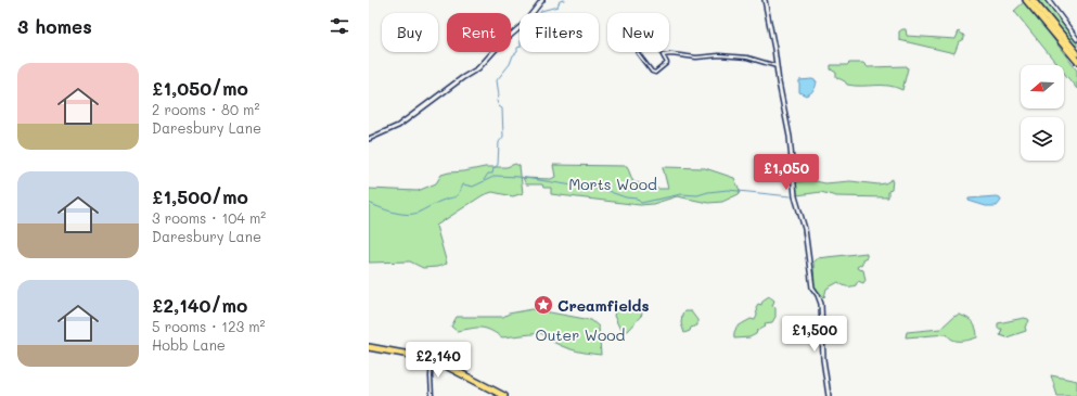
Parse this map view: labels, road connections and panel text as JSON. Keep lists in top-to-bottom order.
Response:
{
  "parks": ["Morts Wood", "Outer Wood"],
  "places": {
    "place": ["Creamfields"]
  },
  "north": "left",
  "page": {
    "heading": "3 homes",
    "chip": [
      "Buy",
      "Rent",
      "Filters",
      "New"
    ],
    "list": [
      {
        "name": "£1,050/mo",
        "note": "2 rooms · 80 m² · Daresbury Lane"
      },
      {
        "name": "£1,500/mo",
        "note": "3 rooms · 104 m² · Daresbury Lane"
      },
      {
        "name": "£2,140/mo",
        "note": "5 rooms · 123 m² · Hobb Lane"
      }
    ],
    "price": ["£1,050", "£1,500", "£2,140"]
  }
}
